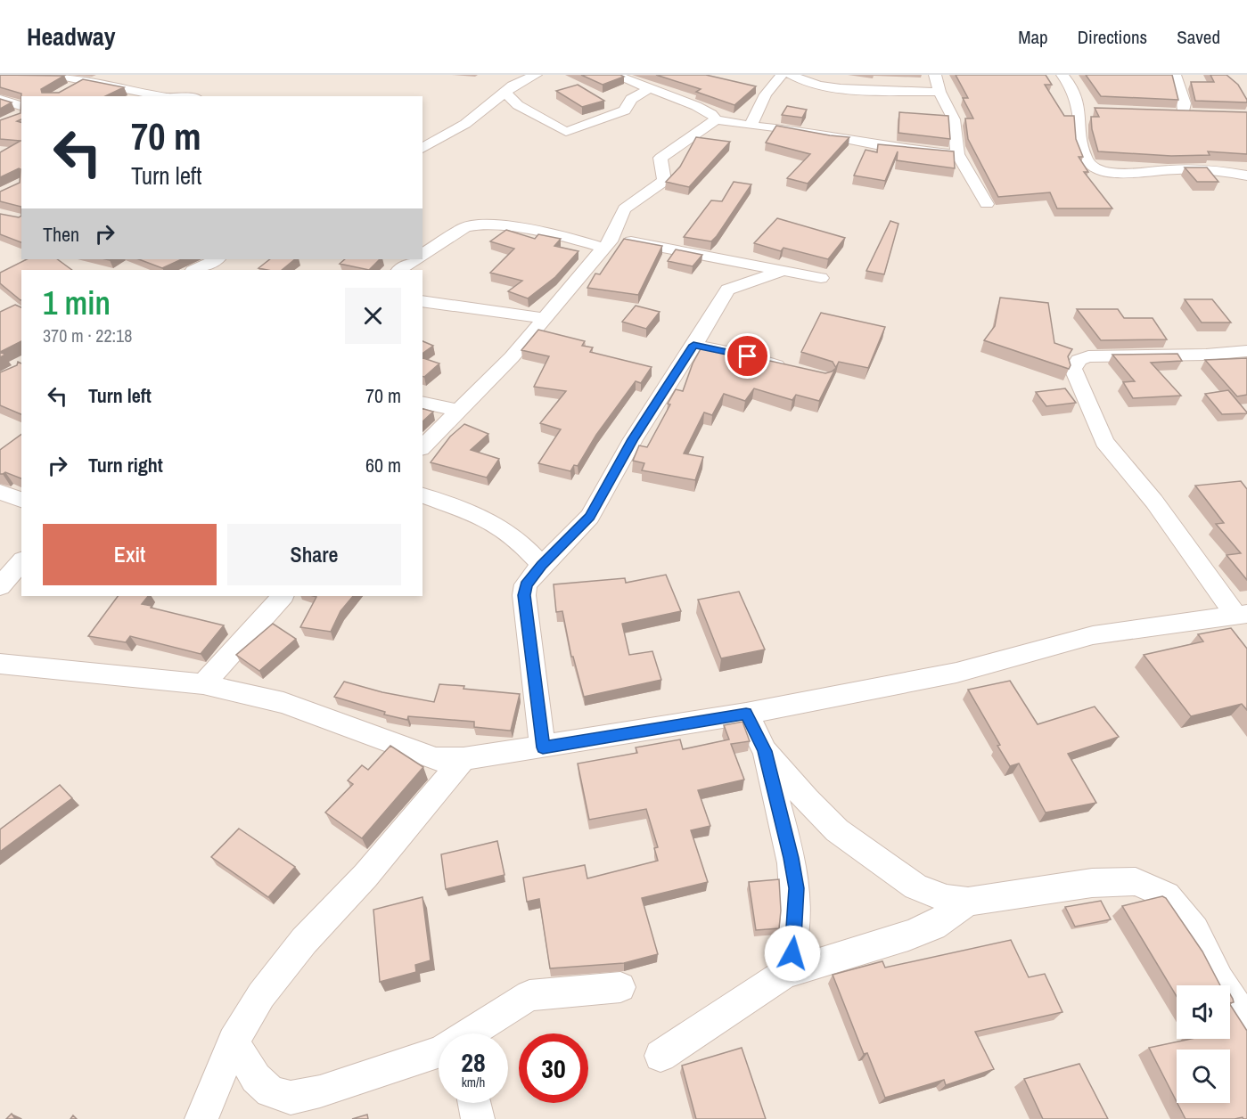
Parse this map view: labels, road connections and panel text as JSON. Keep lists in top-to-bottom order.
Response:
{
  "page": {
    "header": "Headway",
    "nav": ["Map", "Directions", "Saved"],
    "turn": ["70 m", "Turn left"],
    "then": "Then",
    "heading": ["1 min", "370 m · 22:18"],
    "list": [
      {
        "name": "Turn left",
        "value": "70 m"
      },
      {
        "name": "Turn right",
        "value": "60 m"
      }
    ],
    "buttons": ["Exit", "Share"],
    "speed": "28 km/h",
    "limit": "30"
  }
}
